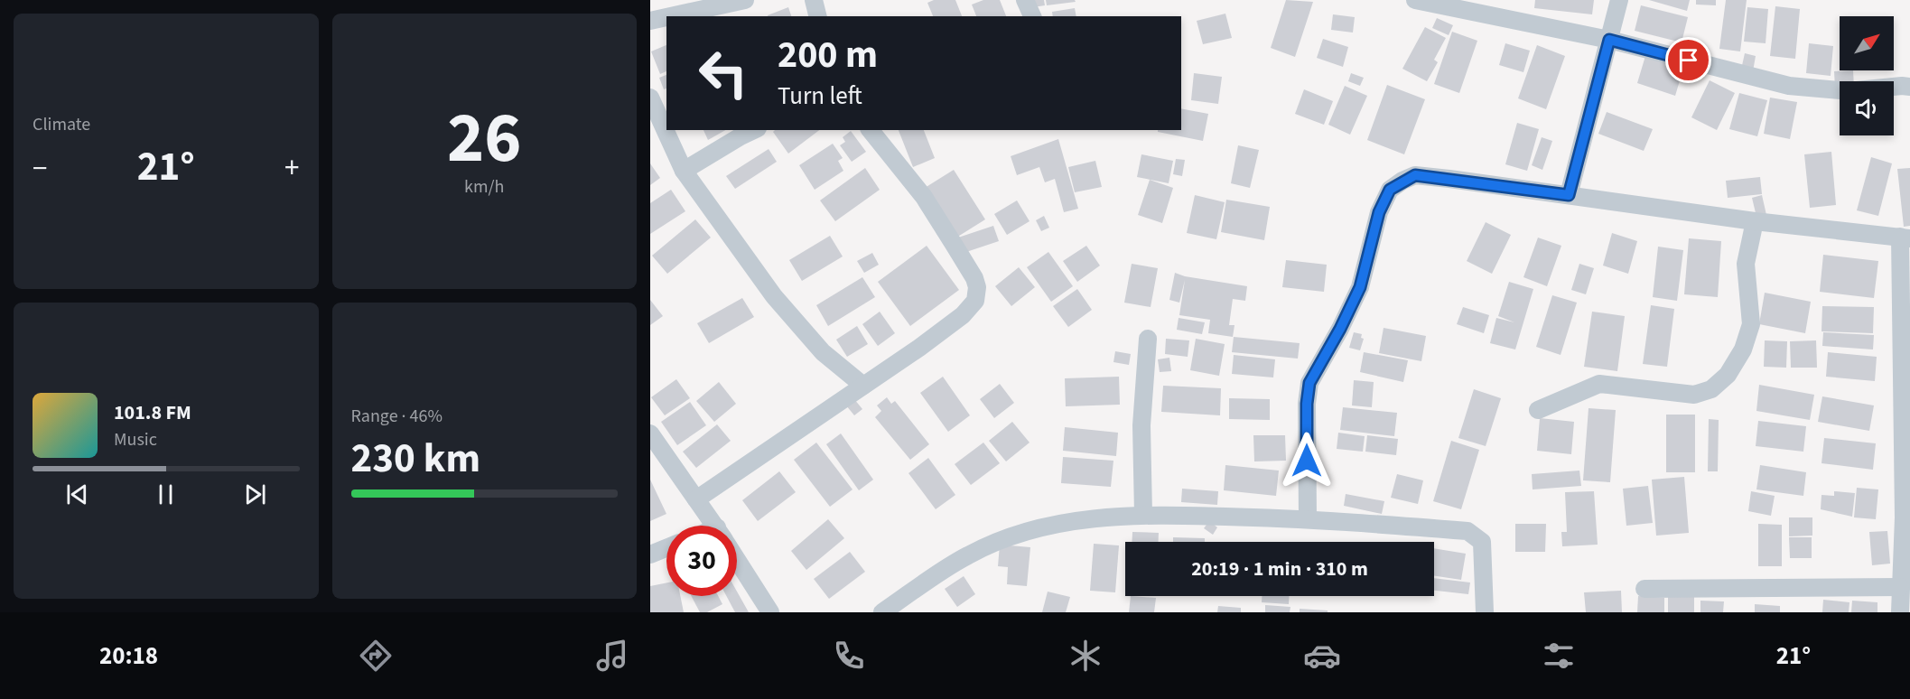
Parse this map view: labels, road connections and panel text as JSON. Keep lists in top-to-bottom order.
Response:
{
  "north": "top right",
  "page": {
    "tile": [
      "Climate",
      ["26", "km/h"],
      ["Range · 46%", "230 km"]
    ],
    "turn": ["200 m", "Turn left"],
    "heat": ["−", "21°", "+"],
    "song": ["101.8 FM", "Music"],
    "limit": "30",
    "trip": "20:19 · 1 min · 310 m",
    "tabs": ["20:18", "21°"]
  }
}
